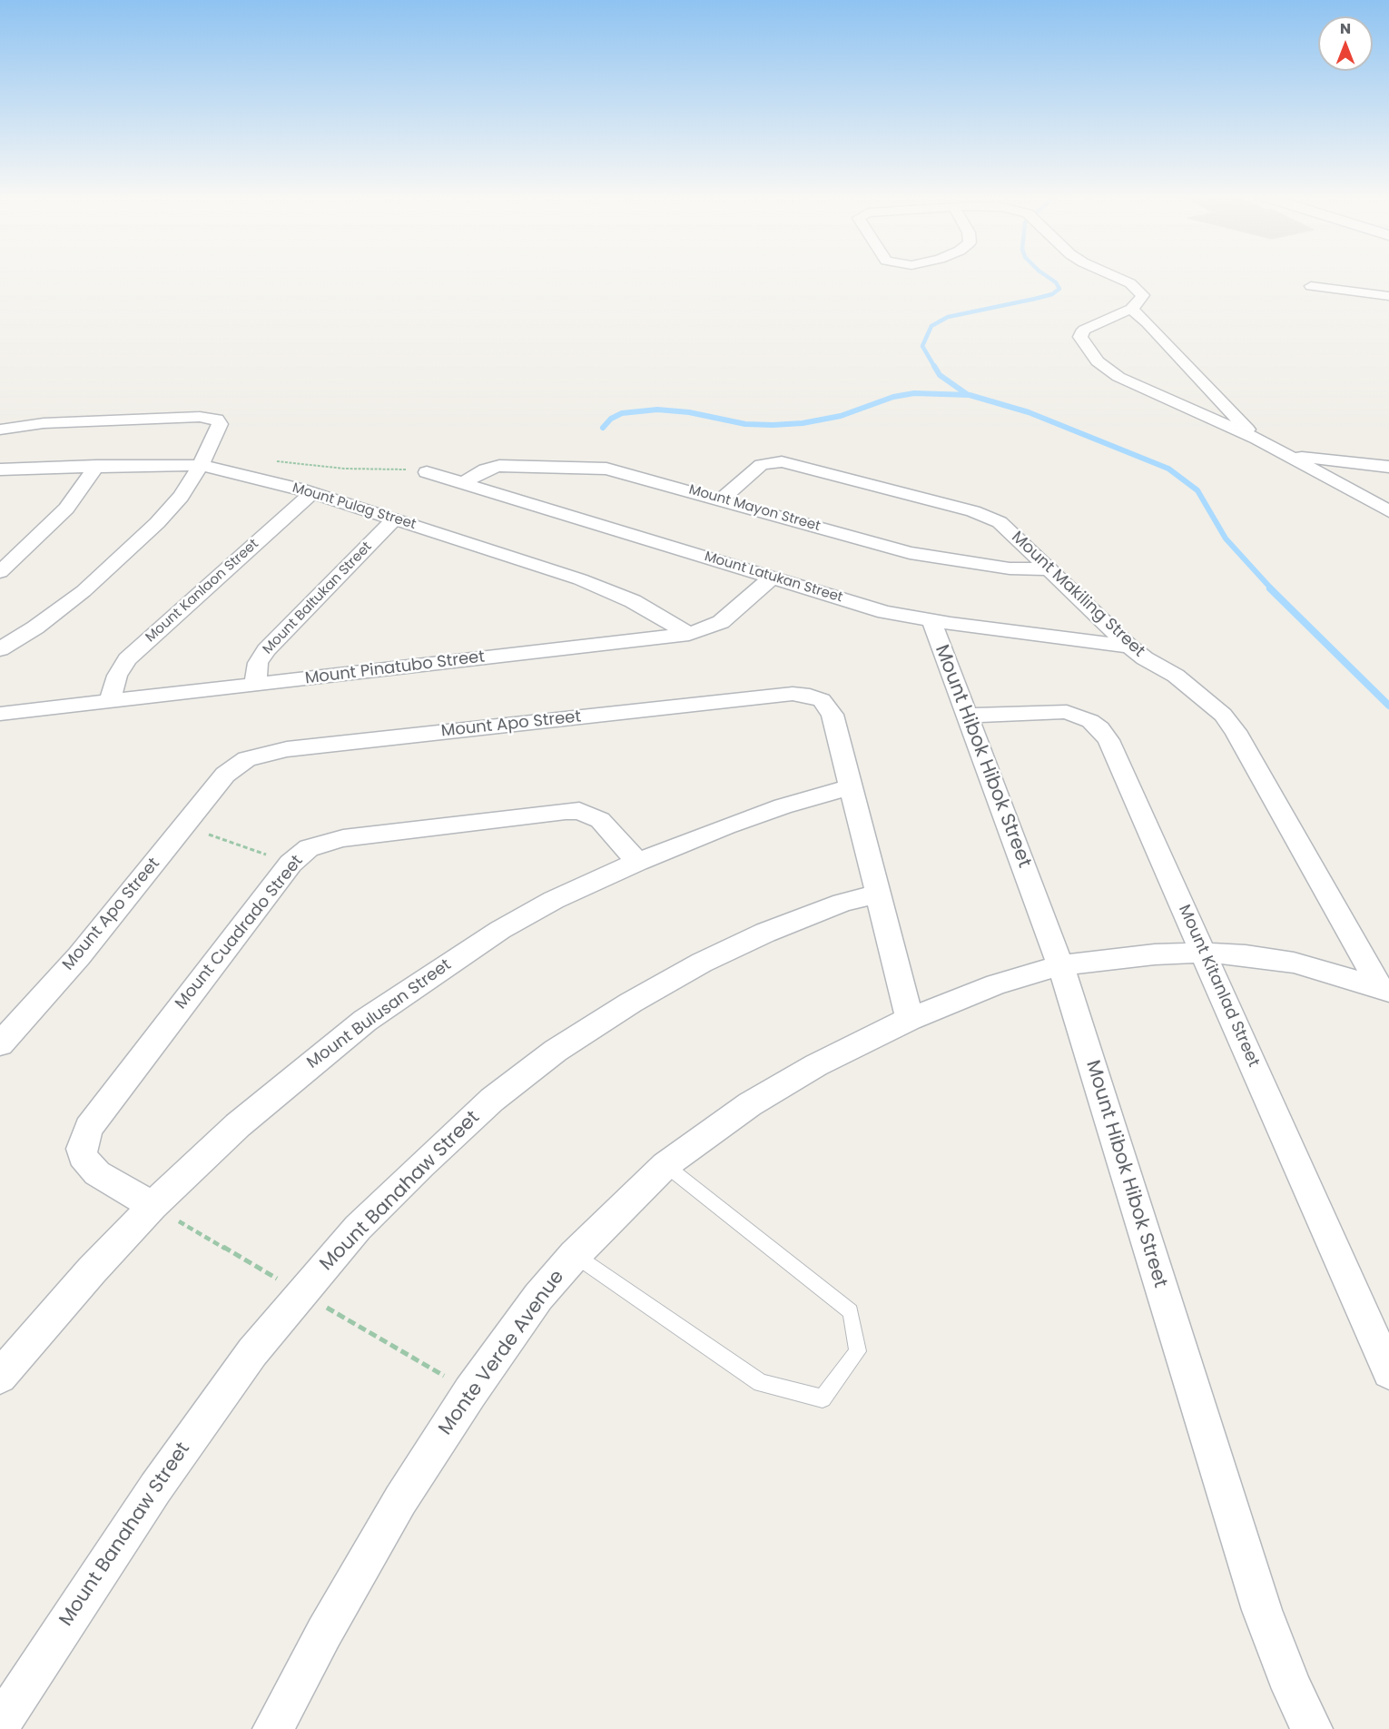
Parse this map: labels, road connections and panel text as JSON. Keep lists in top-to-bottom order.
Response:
{
  "streets": {
    "street": [
      "Mount Pulag Street",
      "Mount Mayon Street",
      "Mount Latukan Street",
      "Mount Kanlaon Street",
      "Mount Makiling Street",
      "Mount Baltukan Street",
      "Mount Pinatubo Street",
      "Mount Apo Street",
      "Mount Hibok Hibok Street",
      "Mount Cuadrado Street",
      "Mount Kitanlad Street",
      "Mount Bulusan Street",
      "Mount Banahaw Street",
      "Monte Verde Avenue"
    ]
  },
  "crossings": [
    ["Mount Pulag Street", "Mount Kanlaon Street"],
    ["Mount Pulag Street", "Mount Baltukan Street"],
    ["Mount Pulag Street", "Mount Pinatubo Street"],
    ["Mount Mayon Street", "Mount Latukan Street"],
    ["Mount Mayon Street", "Mount Makiling Street"],
    ["Mount Latukan Street", "Mount Makiling Street"],
    ["Mount Latukan Street", "Mount Pinatubo Street"],
    ["Mount Latukan Street", "Mount Hibok Hibok Street"],
    ["Mount Kanlaon Street", "Mount Pinatubo Street"],
    ["Mount Makiling Street", "Monte Verde Avenue"],
    ["Mount Baltukan Street", "Mount Pinatubo Street"],
    ["Mount Apo Street", "Mount Bulusan Street"],
    ["Mount Apo Street", "Mount Banahaw Street"],
    ["Mount Apo Street", "Monte Verde Avenue"],
    ["Mount Hibok Hibok Street", "Mount Kitanlad Street"],
    ["Mount Hibok Hibok Street", "Monte Verde Avenue"],
    ["Mount Cuadrado Street", "Mount Bulusan Street"],
    ["Mount Kitanlad Street", "Monte Verde Avenue"]
  ],
  "north": "top"
}
